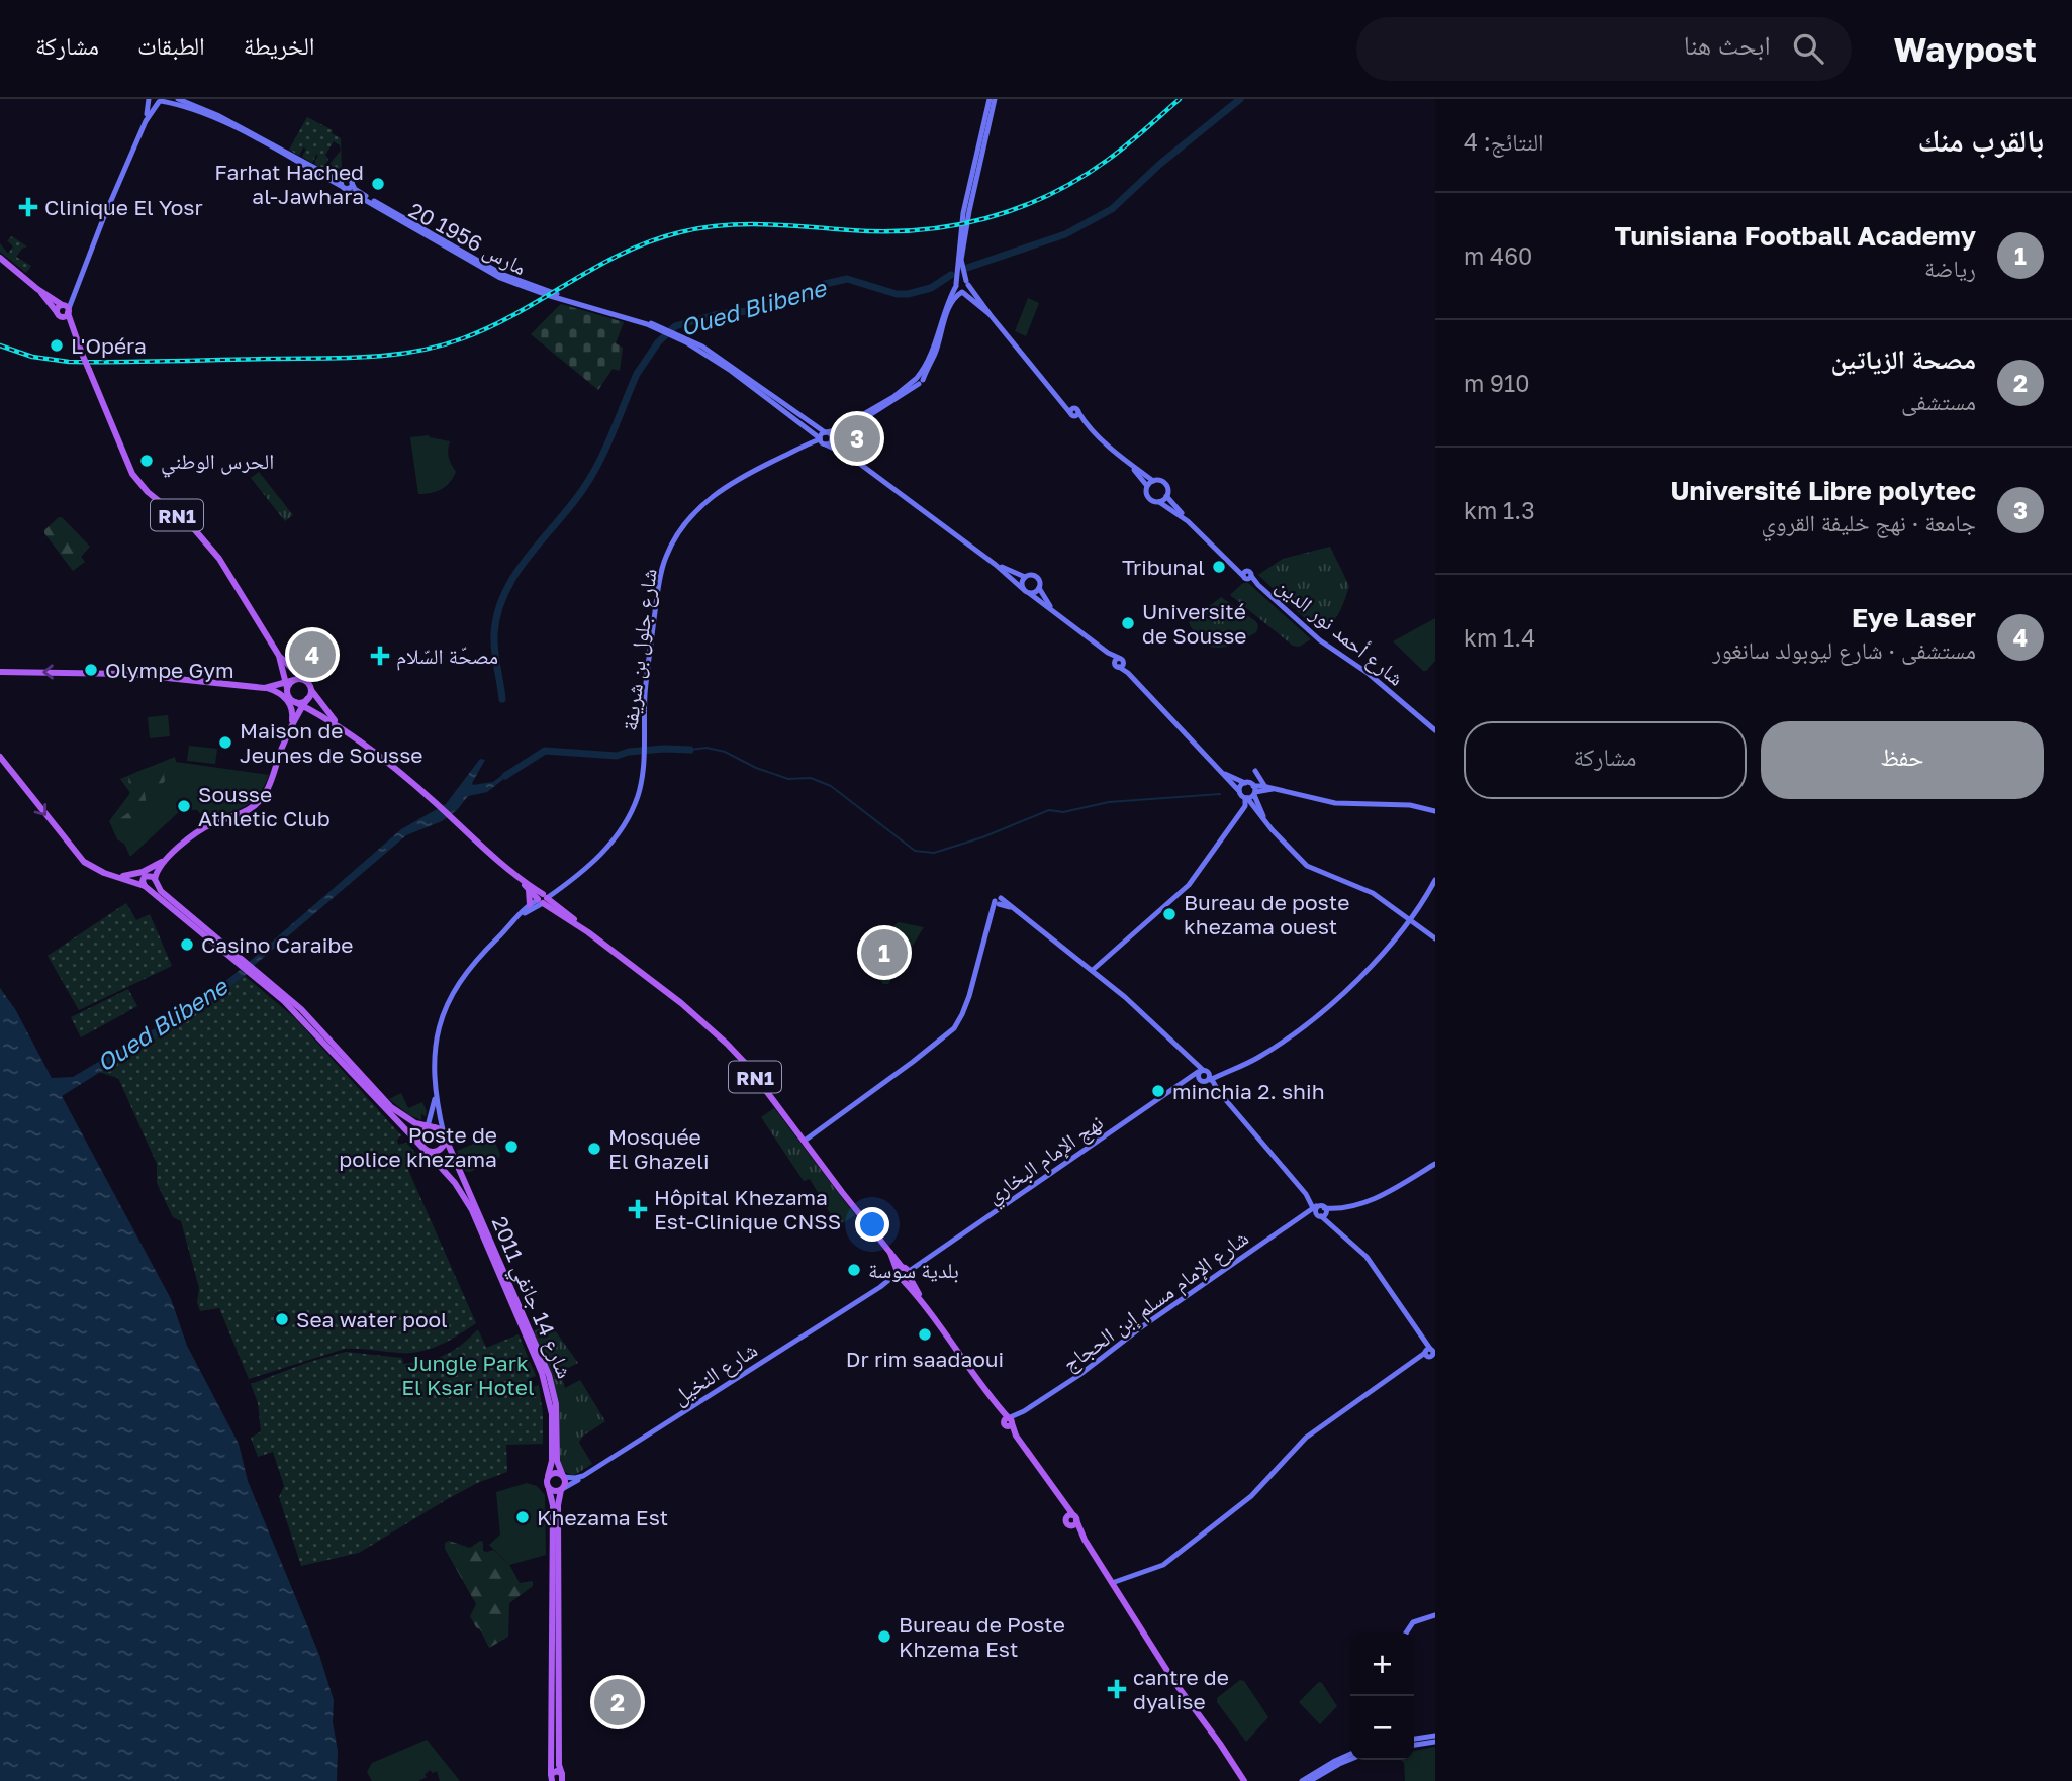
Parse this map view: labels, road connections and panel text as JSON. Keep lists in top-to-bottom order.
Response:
{
  "streets": {
    "main road": [
      "20 مارس 1956",
      "RN1",
      "شارع أحمد نور الدين",
      "شارع جلول بن شريفة",
      "نهج الإمام البخاري",
      "شارع 14 جانفي 2011",
      "شارع اﻹمام مسلم إبن الحجاج",
      "شارع النخيل"
    ]
  },
  "crossings": [
    ["RN1", "شارع جلول بن شريفة"],
    ["RN1", "نهج الإمام البخاري"],
    ["RN1", "شارع اﻹمام مسلم إبن الحجاج"],
    ["RN1", "شارع النخيل"],
    ["نهج الإمام البخاري", "شارع النخيل"],
    ["شارع 14 جانفي 2011", "شارع النخيل"]
  ],
  "water": ["Oued Blibene"],
  "parks": ["Jungle Park El Ksar Hotel"],
  "places": {
    "other": [
      "Farhat Hached al-Jawhara",
      "L'Opéra",
      "الحرس الوطني",
      "Tribunal",
      "Université de Sousse",
      "Olympe Gym",
      "Maison de Jeunes de Sousse",
      "Sousse Athletic Club",
      "Bureau de poste khezama ouest",
      "Casino Caraibe",
      "minchia 2. shih",
      "Poste de police khezama",
      "Mosquée El Ghazeli",
      "بلدية سوسة",
      "Sea water pool",
      "Dr rim saadaoui",
      "Khezama Est",
      "Bureau de Poste Khzema Est"
    ],
    "health": [
      "Clinique El Yosr",
      "مصحّة السّلام",
      "Hôpital Khezama Est-Clinique CNSS",
      "cantre de dyalise"
    ]
  },
  "page": {
    "header": "Waypost",
    "search": "ابحث هنا",
    "nav": ["الخريطة", "الطبقات", "مشاركة"],
    "heading": ["بالقرب منك", "النتائج: 4"],
    "list": [
      {
        "mark": "1",
        "name": "Tunisiana Football Academy",
        "note": "رياضة",
        "value": "460 m"
      },
      {
        "mark": "2",
        "name": "مصحة الزياتين",
        "note": "مستشفى",
        "value": "910 m"
      },
      {
        "mark": "3",
        "name": "Université Libre polytec",
        "note": "جامعة · نهج خليفة القروي",
        "value": "1.3 km"
      },
      {
        "mark": "4",
        "name": "Eye Laser",
        "note": "مستشفى · شارع ليوبولد سانغور",
        "value": "1.4 km"
      }
    ],
    "pins": [
      "3",
      "4",
      "1",
      "2"
    ],
    "buttons": ["حفظ", "مشاركة"],
    "map_buttons": ["+", "−"]
  }
}
